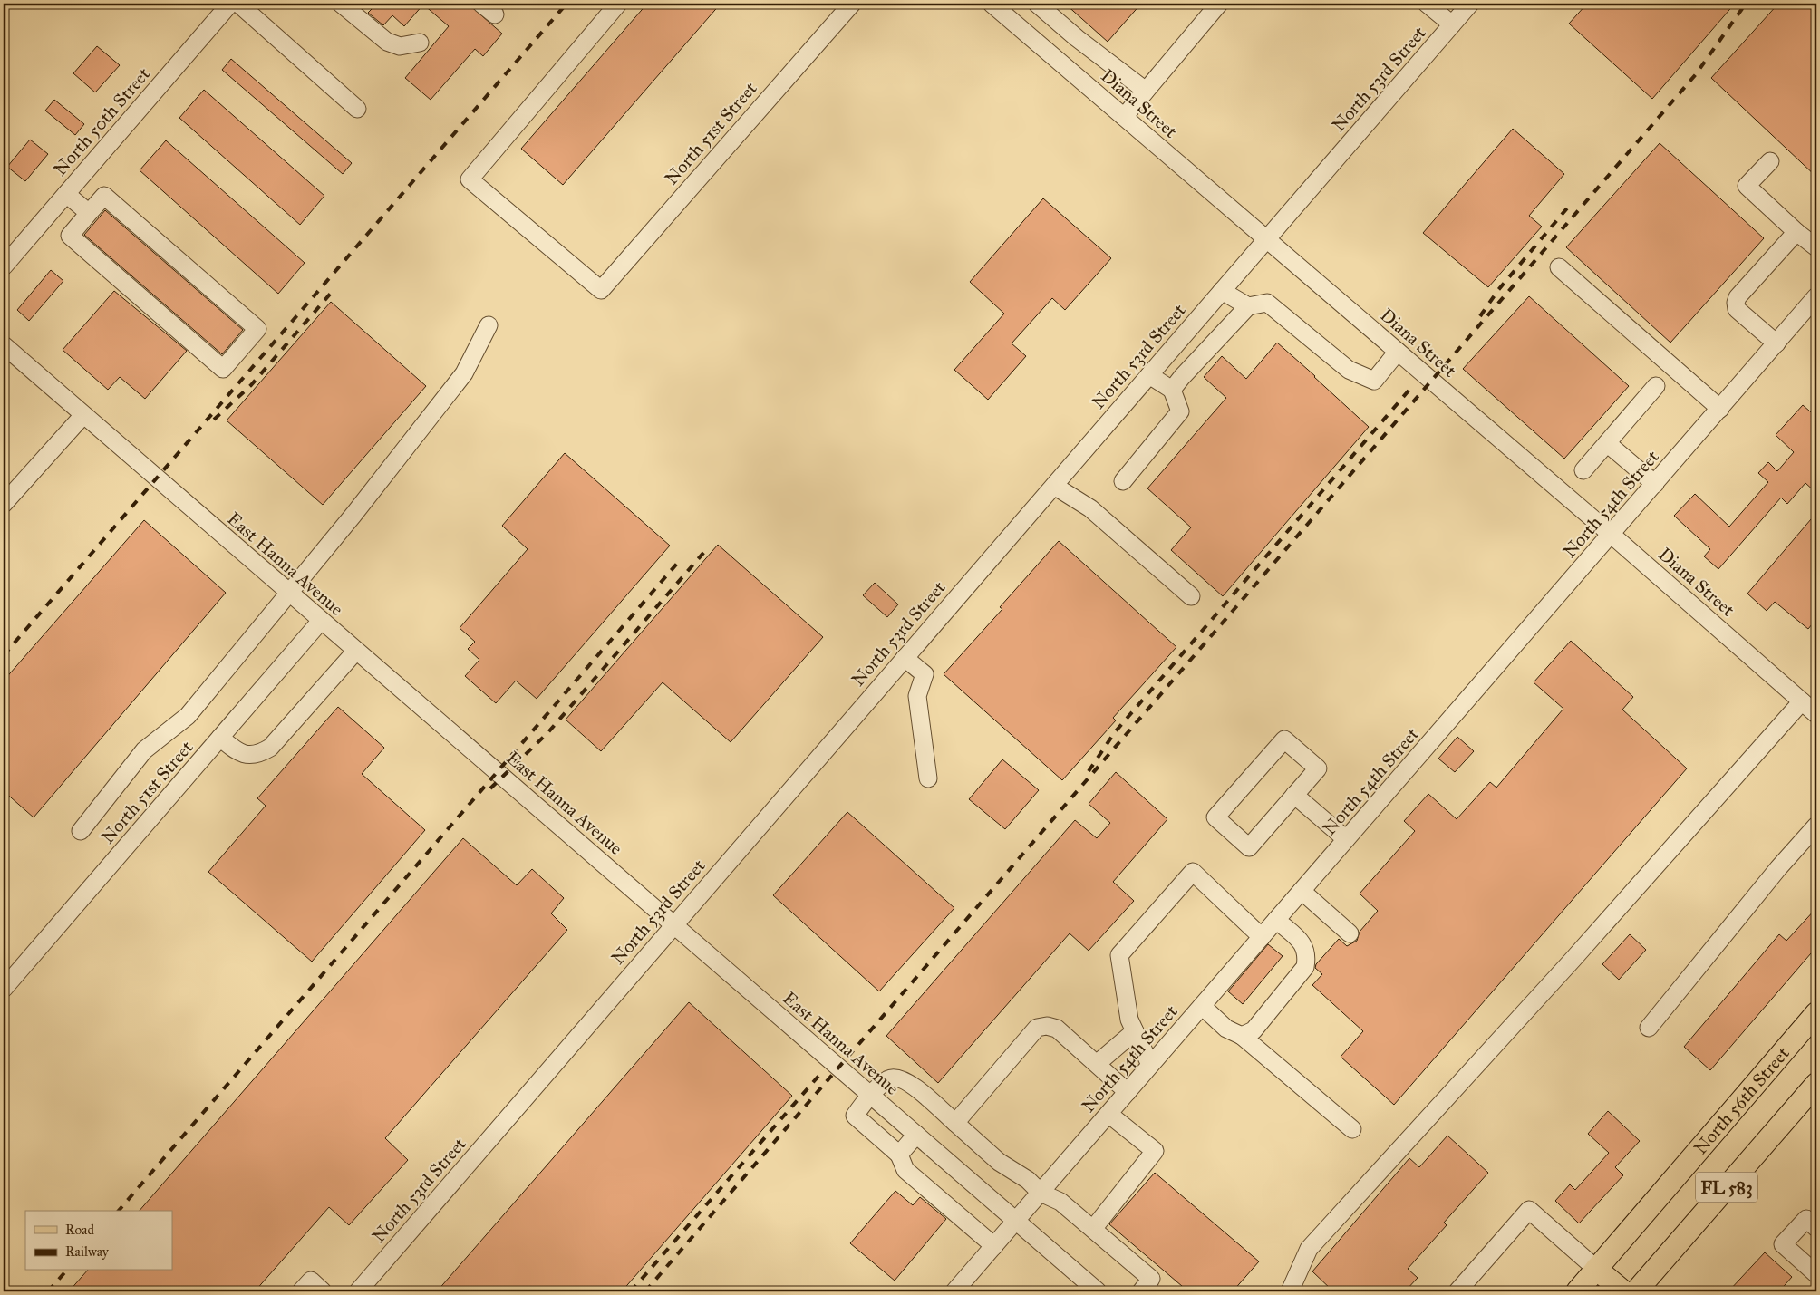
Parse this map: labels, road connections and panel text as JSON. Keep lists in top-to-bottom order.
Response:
{
  "streets": {
    "main road": ["North 56th Street", "FL 583"],
    "street": [
      "North 53rd Street",
      "Diana Street",
      "North 50th Street",
      "North 51st Street",
      "North 54th Street",
      "East Hanna Avenue"
    ]
  },
  "crossings": [
    ["North 53rd Street", "Diana Street"],
    ["North 53rd Street", "East Hanna Avenue"],
    ["Diana Street", "North 54th Street"],
    ["North 51st Street", "East Hanna Avenue"],
    ["North 54th Street", "East Hanna Avenue"]
  ],
  "legend": ["Road", "Railway"]
}
